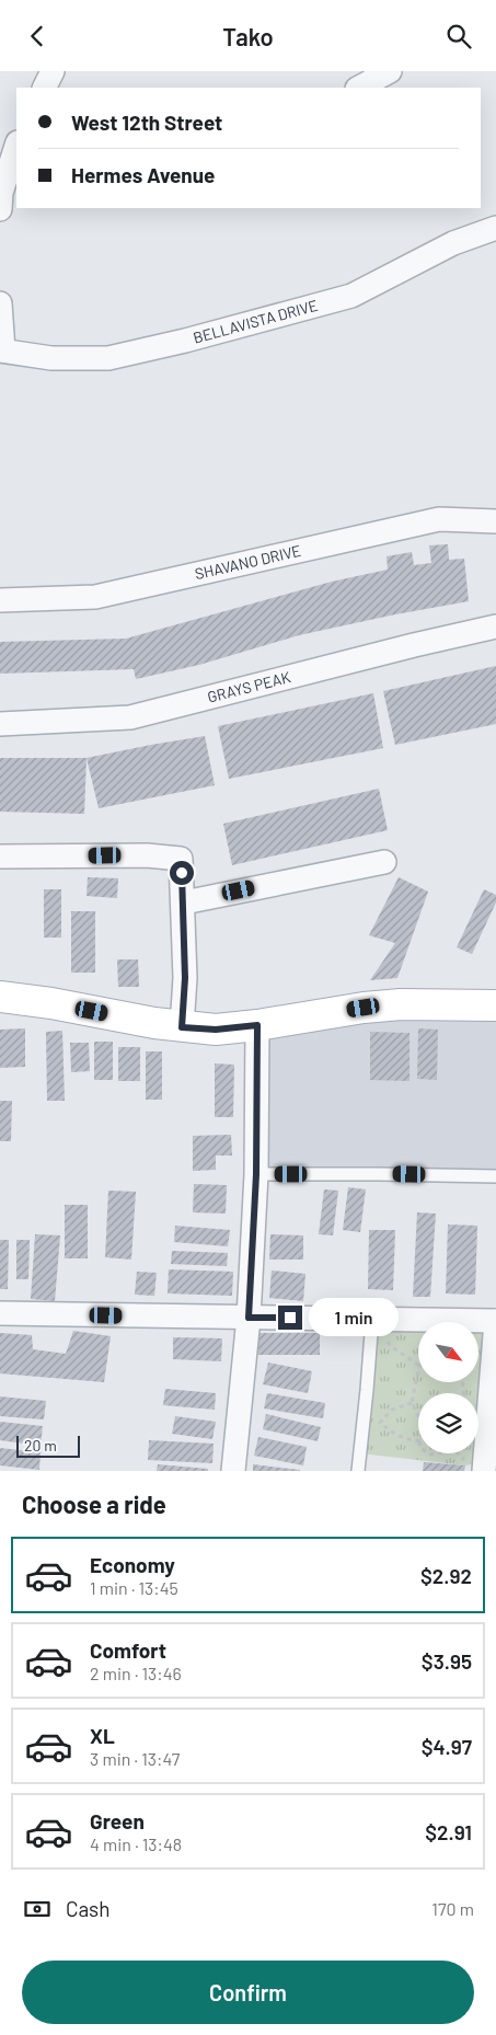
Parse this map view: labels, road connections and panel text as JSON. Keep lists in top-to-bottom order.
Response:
{
  "streets": {
    "street": ["BELLAVISTA DRIVE", "SHAVANO DRIVE", "GRAYS PEAK"]
  },
  "scale_bar": "20 m",
  "north": "bottom right",
  "page": {
    "header": "Tako",
    "banner": ["West 12th Street", "Hermes Avenue"],
    "bubble": "1 min",
    "scale": "20 m",
    "heading": "Choose a ride",
    "list": [
      {
        "name": "Economy",
        "note": "1 min · 13:45",
        "value": "$2.92"
      },
      {
        "name": "Comfort",
        "note": "2 min · 13:46",
        "value": "$3.95"
      },
      {
        "name": "XL",
        "note": "3 min · 13:47",
        "value": "$4.97"
      },
      {
        "name": "Green",
        "note": "4 min · 13:48",
        "value": "$2.91"
      }
    ],
    "pay": ["Cash", "170 m"],
    "buttons": "Confirm"
  }
}
